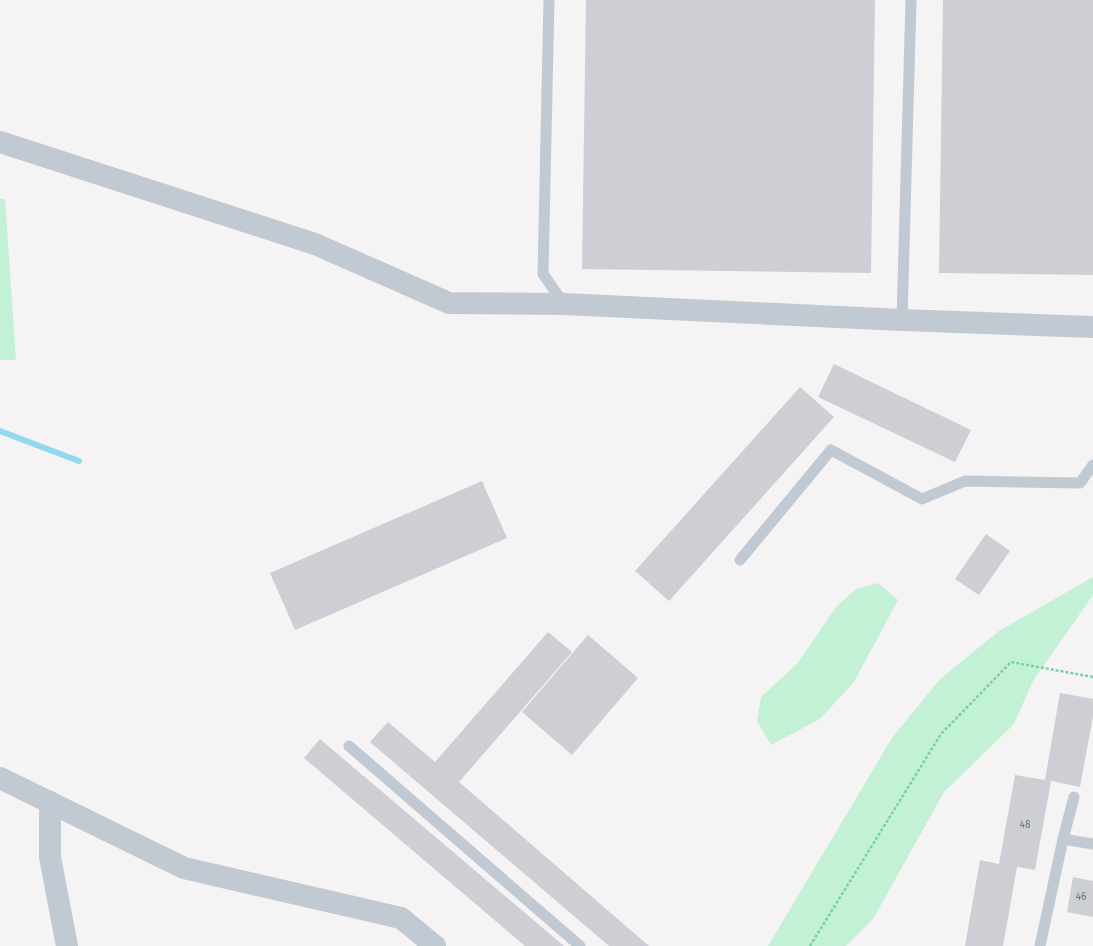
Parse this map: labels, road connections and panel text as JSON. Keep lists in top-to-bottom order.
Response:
{
  "house_numbers": ["48", "46"]
}
